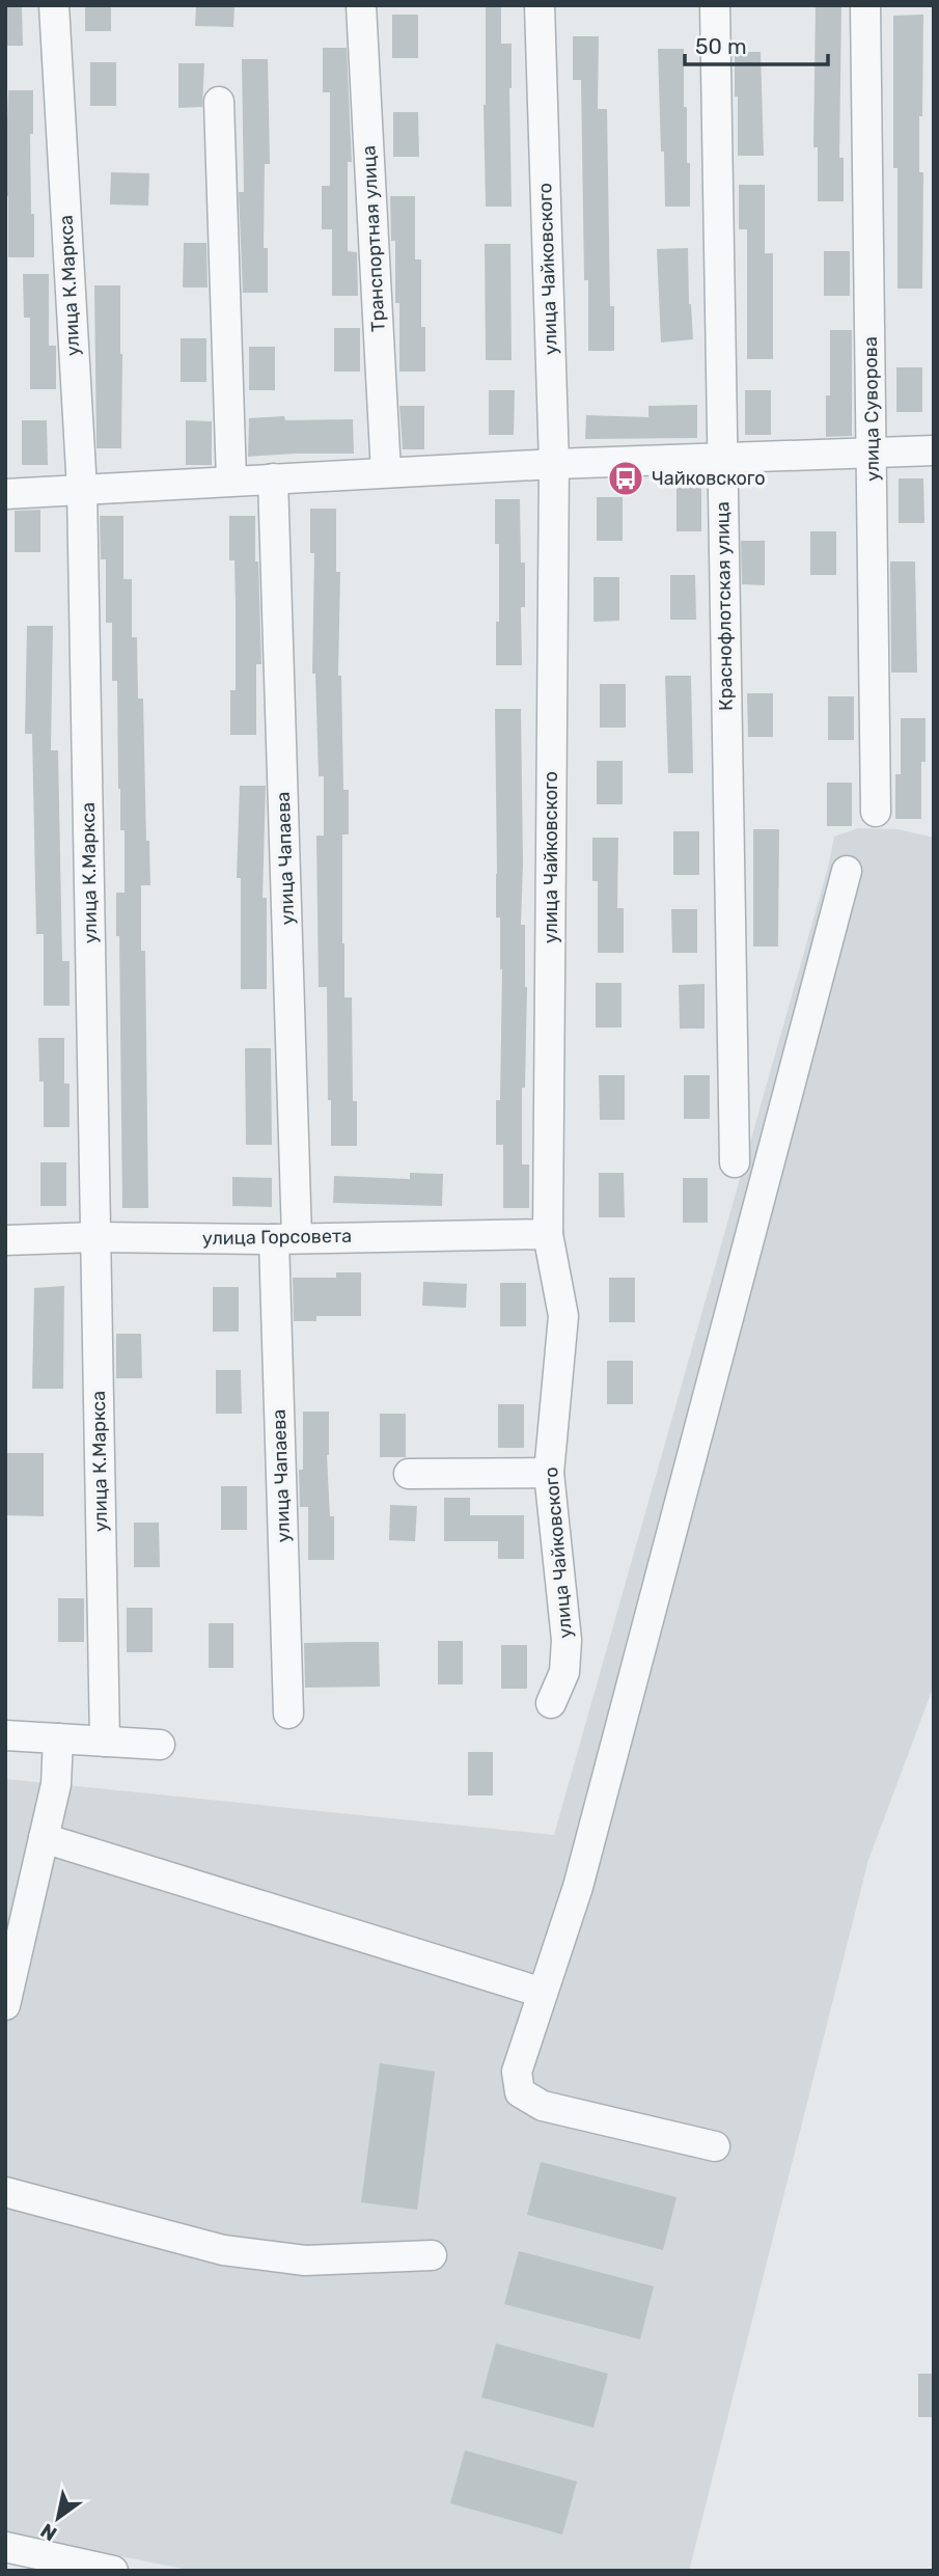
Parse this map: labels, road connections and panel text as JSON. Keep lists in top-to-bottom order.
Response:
{
  "streets": {
    "street": [
      "Транспортная улица",
      "улица Чайковского",
      "улица К.Маркса",
      "улица Суворова",
      "Краснофлотская улица",
      "улица Чапаева",
      "улица Горсовета"
    ]
  },
  "crossings": [
    ["улица Чайковского", "улица Горсовета"],
    ["улица К.Маркса", "улица Горсовета"],
    ["улица Чапаева", "улица Горсовета"]
  ],
  "places": {
    "bus stop": ["Чайковского"]
  },
  "scale_bar": "50 m",
  "north": "bottom left"
}
